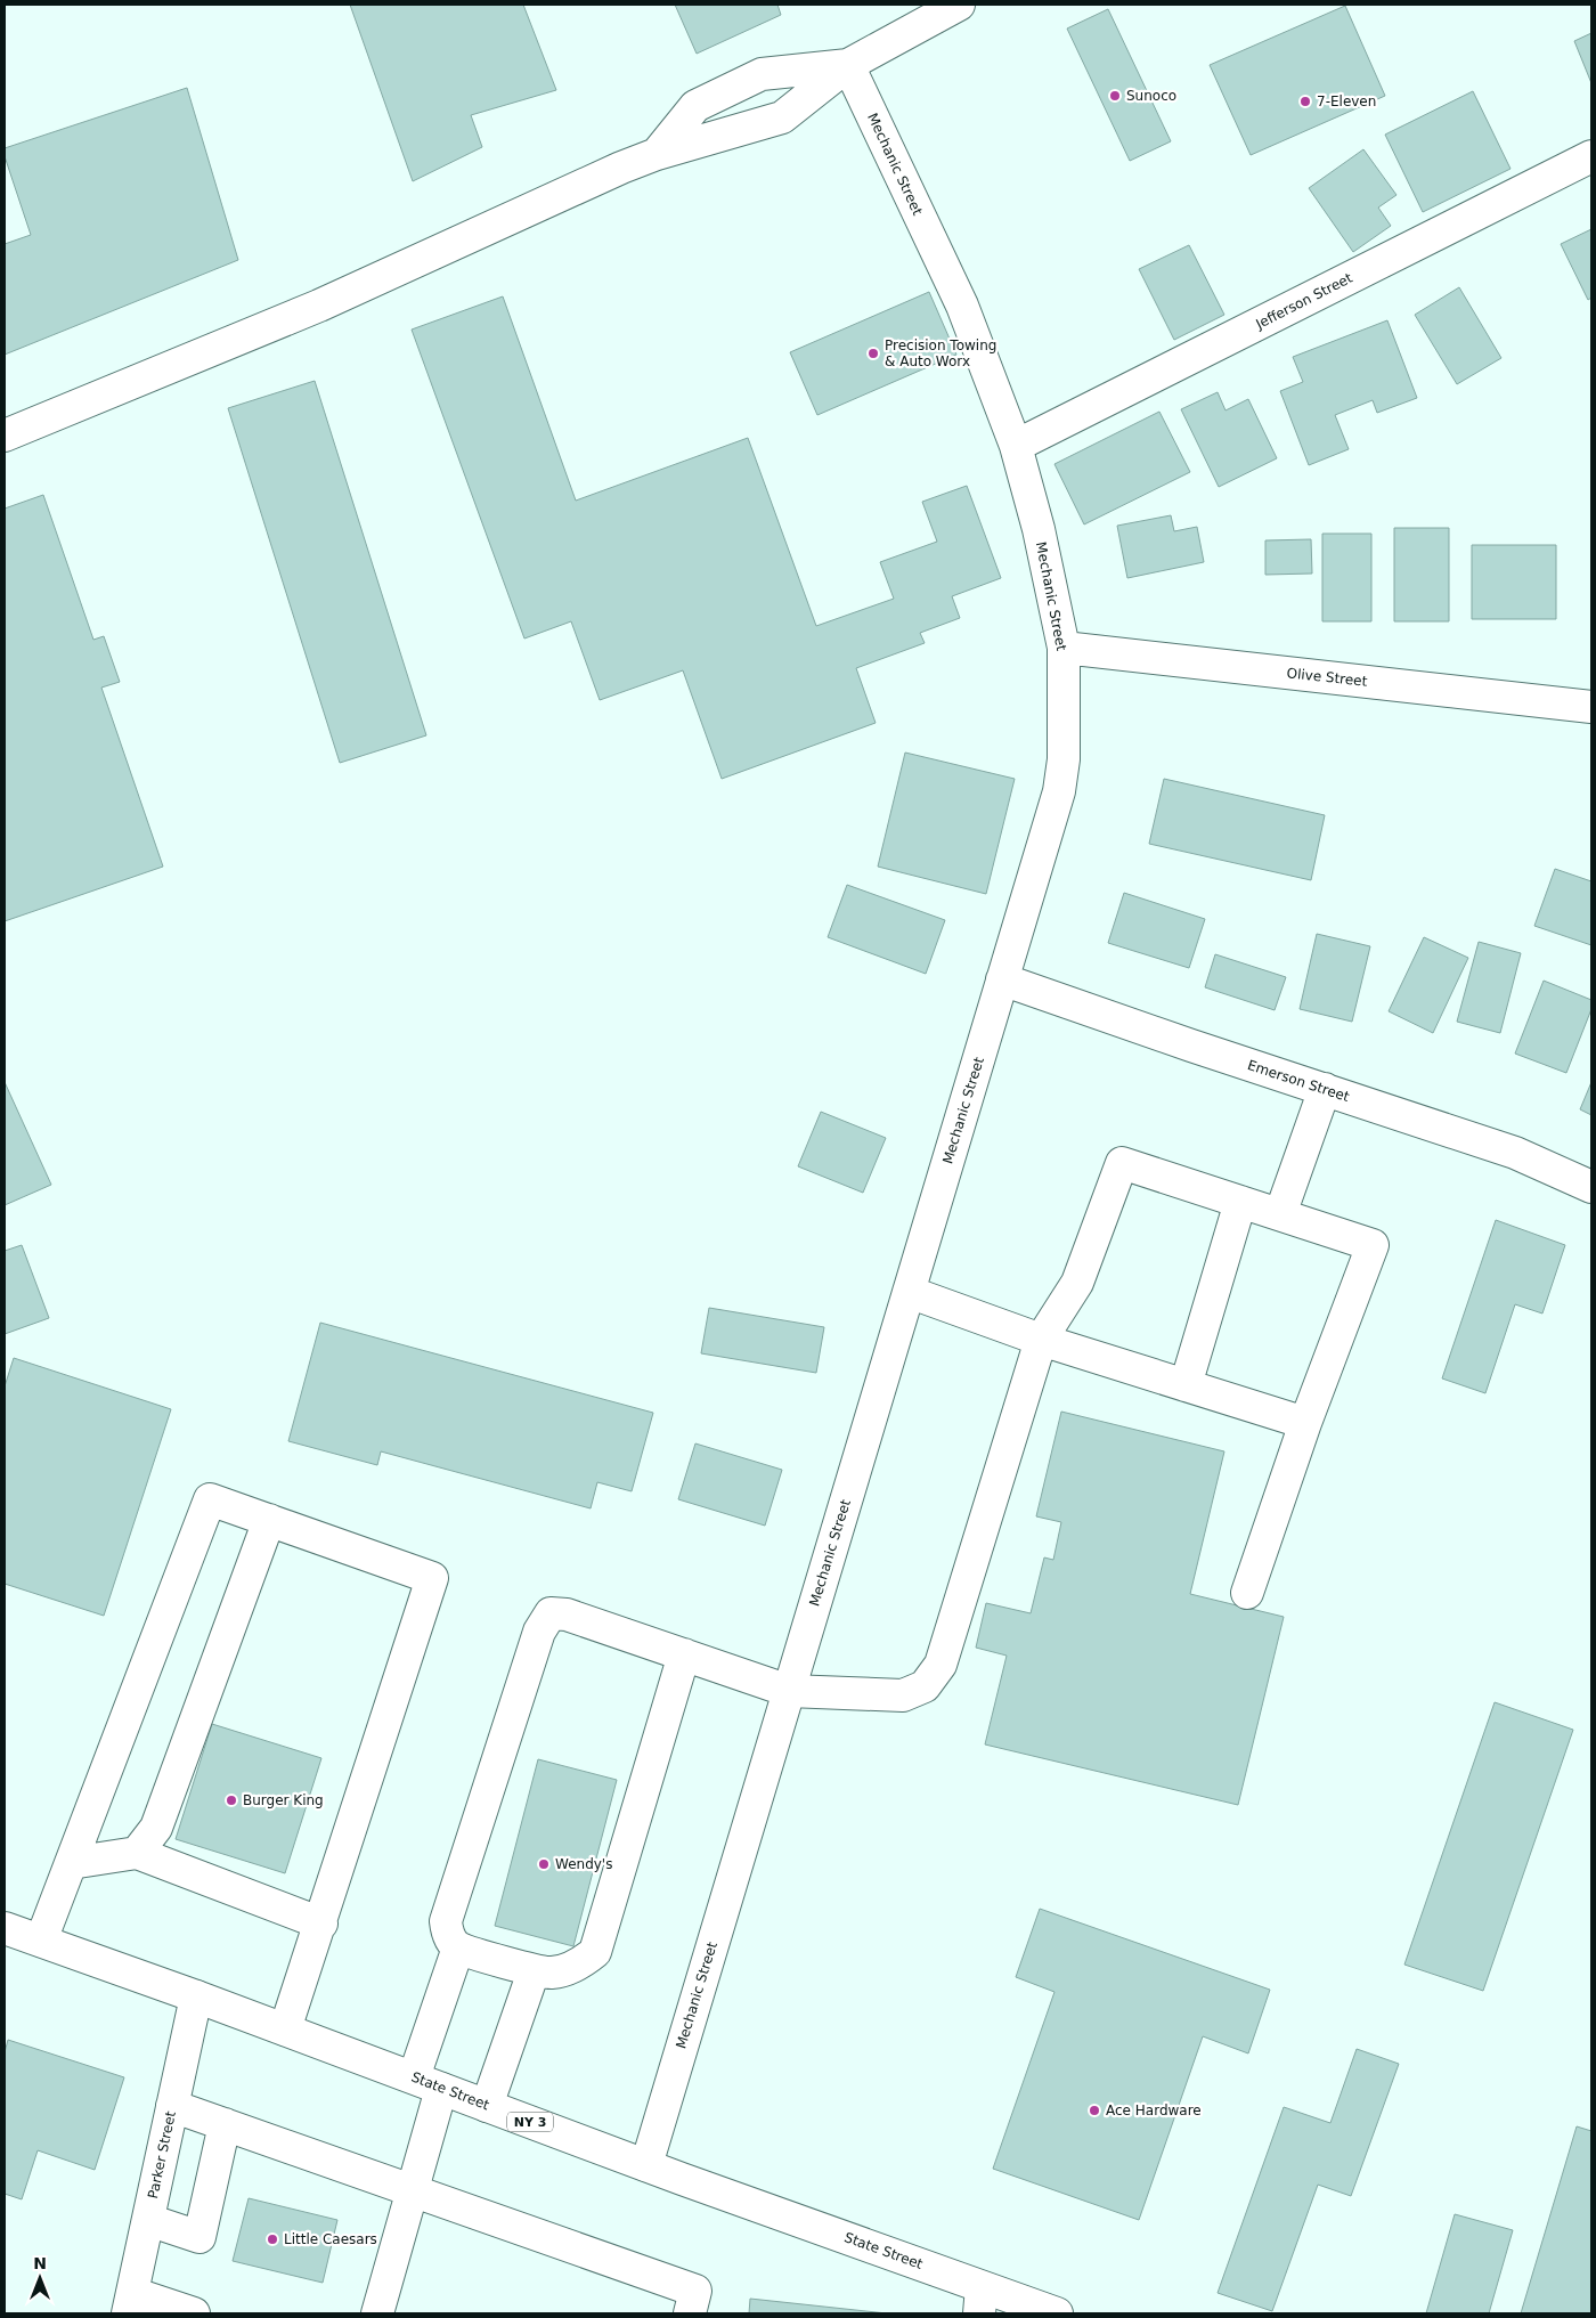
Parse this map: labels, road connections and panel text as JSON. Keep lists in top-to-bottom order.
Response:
{
  "streets": {
    "main road": [
      "Mechanic Street",
      "Jefferson Street",
      "Olive Street",
      "Emerson Street",
      "State Street",
      "NY 3",
      "Parker Street"
    ]
  },
  "crossings": [
    ["Mechanic Street", "Jefferson Street"],
    ["Mechanic Street", "Olive Street"],
    ["Mechanic Street", "Emerson Street"],
    ["Mechanic Street", "State Street"],
    ["State Street", "Parker Street"]
  ],
  "places": [
    "Sunoco",
    "7-Eleven",
    "Precision Towing & Auto Worx",
    "Burger King",
    "Wendy's",
    "Ace Hardware",
    "Little Caesars"
  ],
  "north": "top"
}
